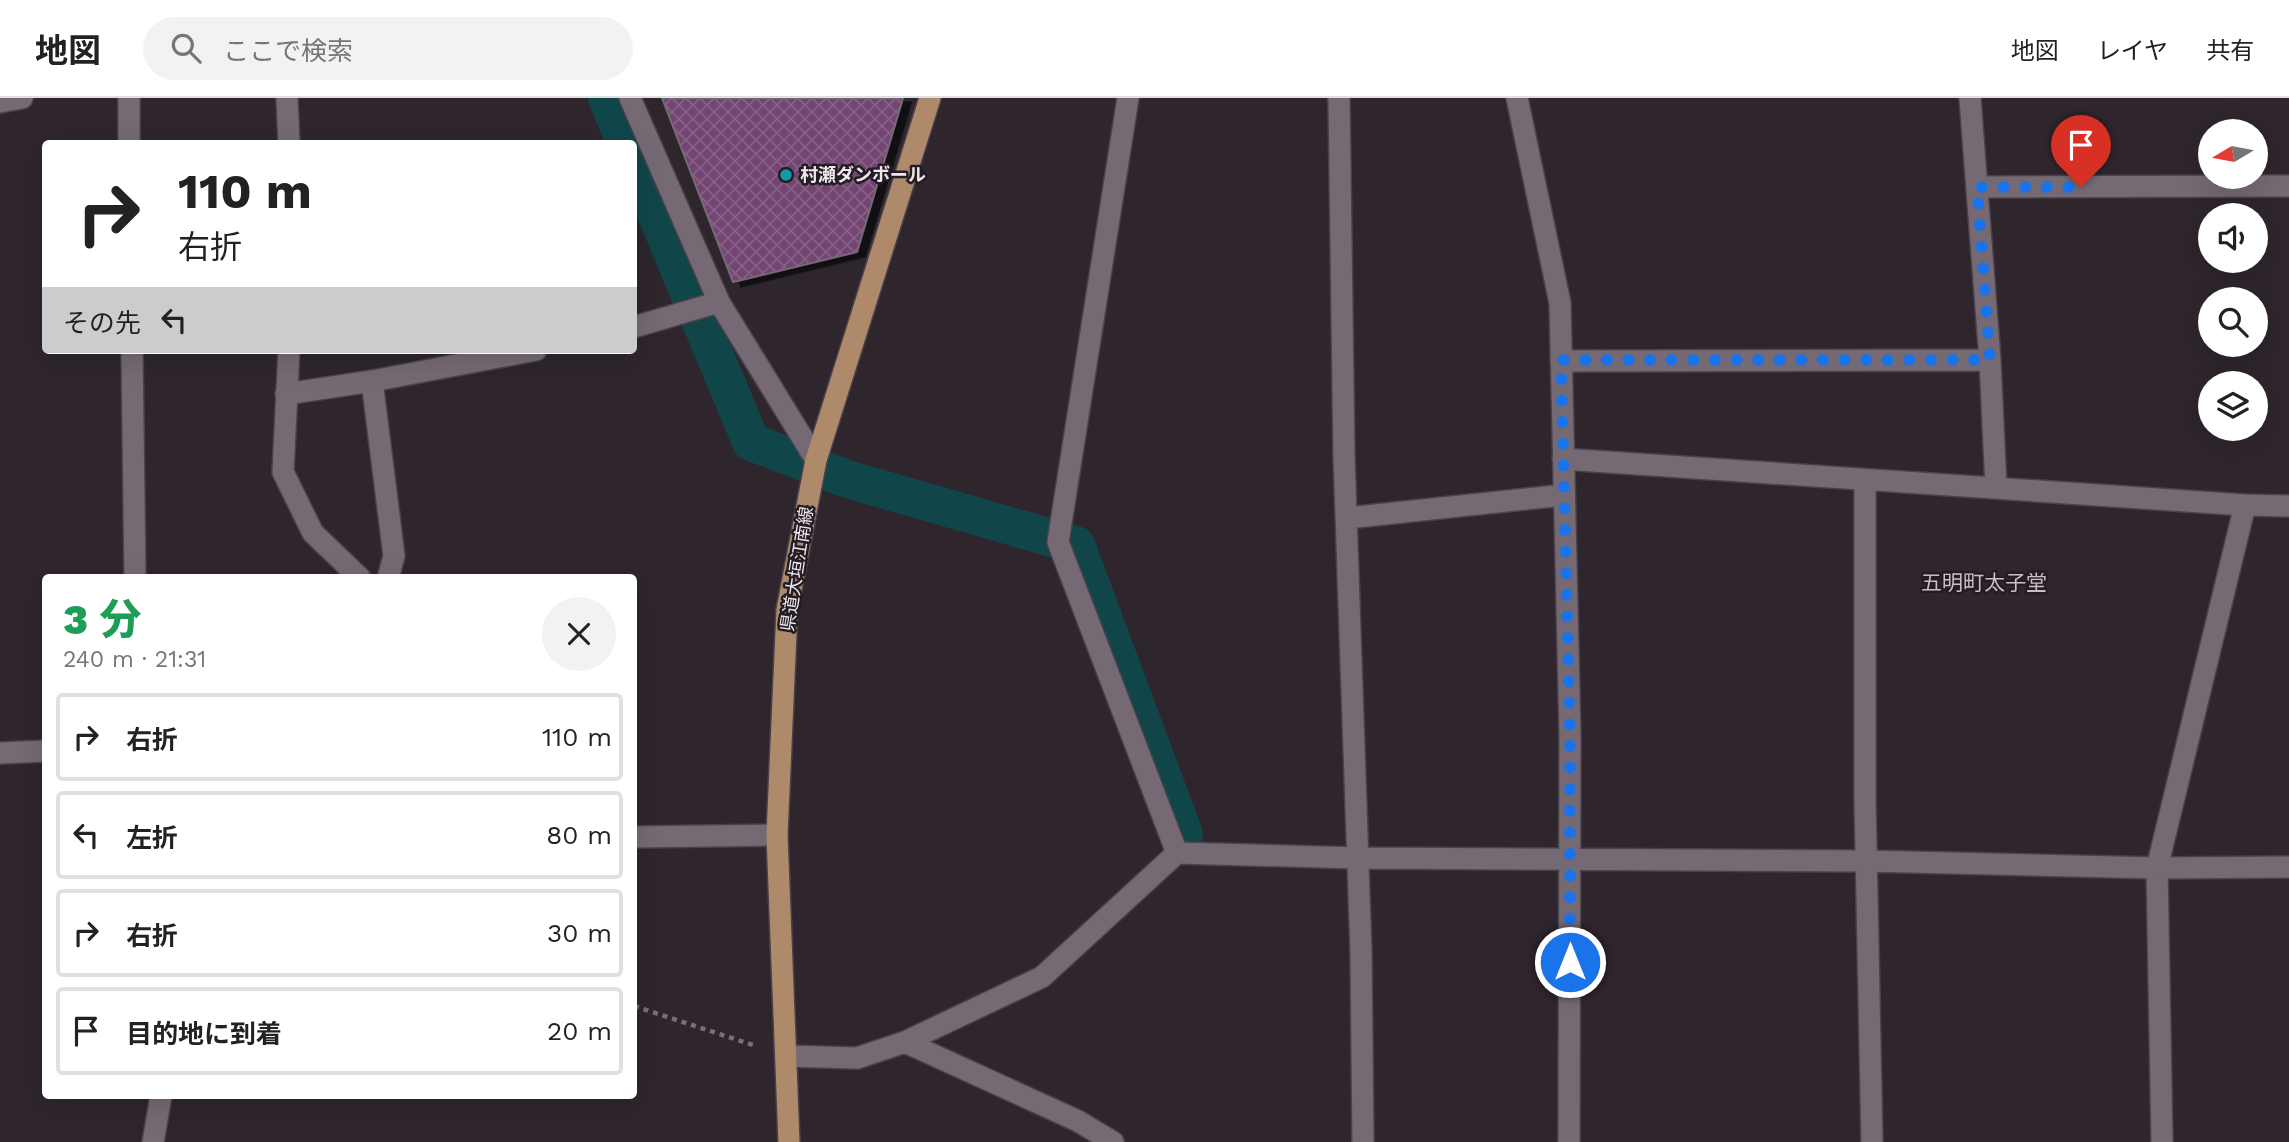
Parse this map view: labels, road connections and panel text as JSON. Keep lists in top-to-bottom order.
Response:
{
  "streets": {
    "main road": ["県道大垣江南線"]
  },
  "districts": ["五明町太子堂"],
  "places": ["村瀬ダンボール"],
  "north": "left",
  "page": {
    "header": "地図",
    "search": "ここで検索",
    "nav": ["地図", "レイヤ", "共有"],
    "turn": ["110 m", "右折"],
    "then": "その先",
    "heading": ["3 分", "240 m · 21:31"],
    "list": [
      {
        "name": "右折",
        "value": "110 m"
      },
      {
        "name": "左折",
        "value": "80 m"
      },
      {
        "name": "右折",
        "value": "30 m"
      },
      {
        "name": "目的地に到着",
        "value": "20 m"
      }
    ]
  }
}
